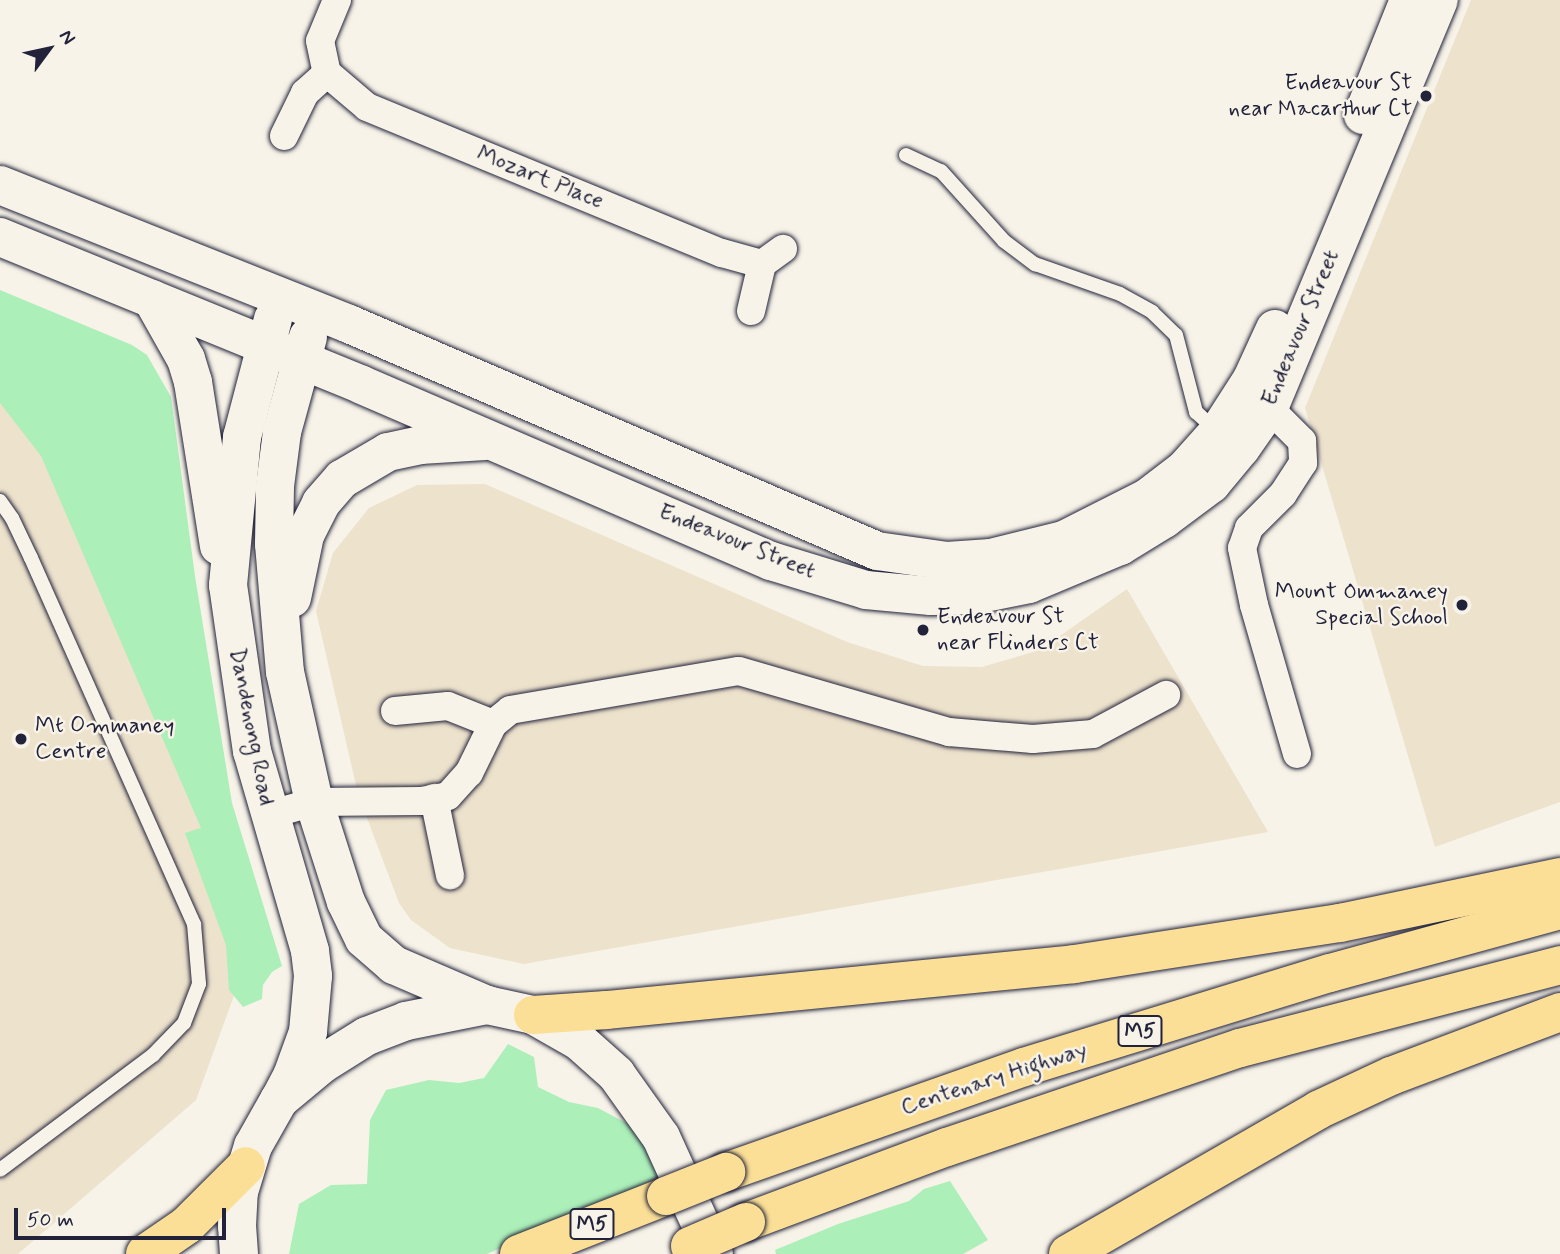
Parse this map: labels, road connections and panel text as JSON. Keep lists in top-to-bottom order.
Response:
{
  "streets": {
    "highway": ["M5", "Centenary Highway"],
    "main road": ["Endeavour Street", "Dandenong Road"],
    "street": ["Mozart Place"]
  },
  "crossings": [
    ["Endeavour Street", "Dandenong Road"]
  ],
  "places": [
    "Endeavour St near Macarthur Ct",
    "Mount Ommaney Special School",
    "Endeavour St near Flinders Ct",
    "Mt Ommaney Centre"
  ],
  "scale_bar": "50 m",
  "north": "top right"
}
